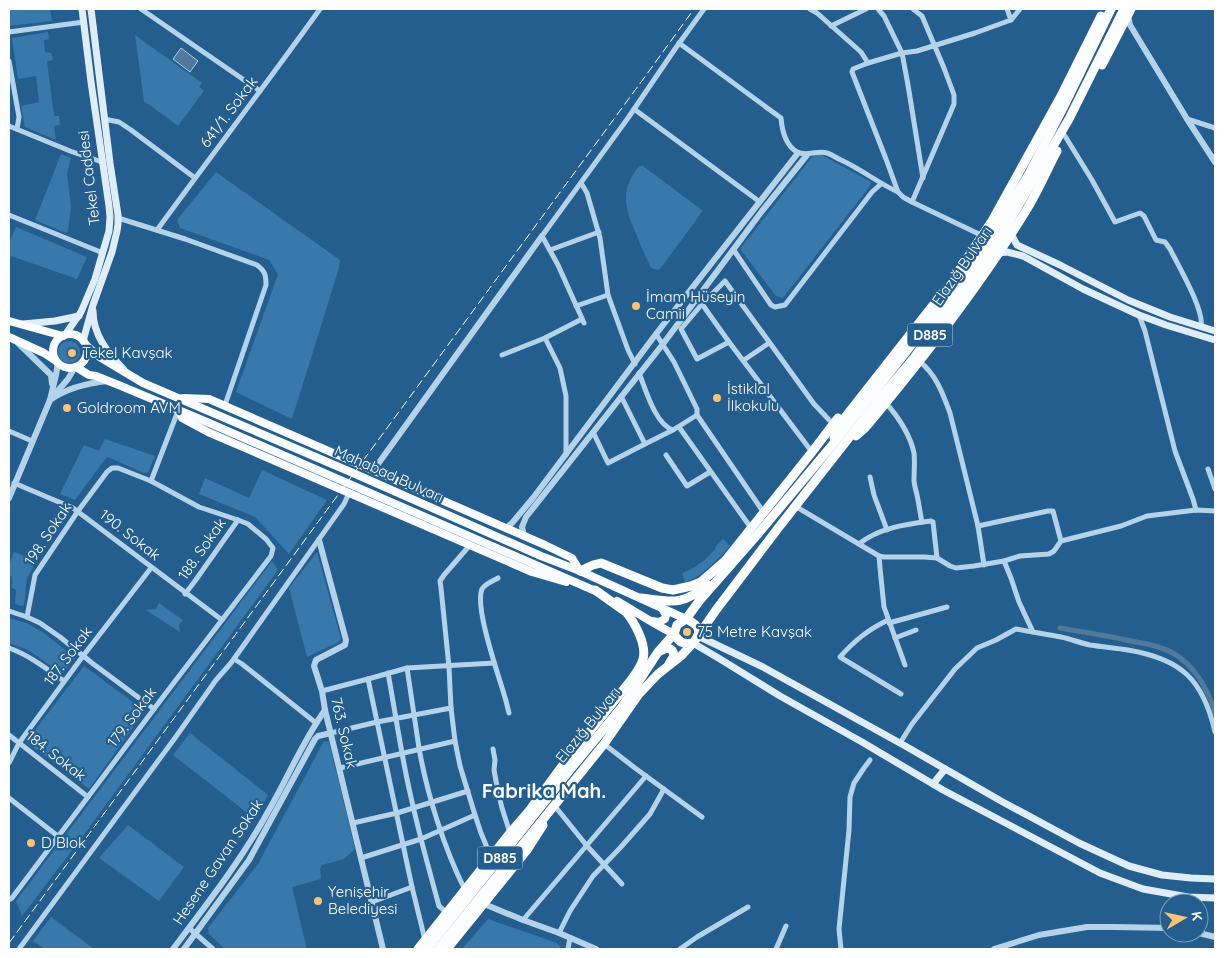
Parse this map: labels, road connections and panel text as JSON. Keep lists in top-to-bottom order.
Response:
{
  "streets": {
    "highway": ["Elazığ Bulvarı", "D885"],
    "main road": ["Tekel Caddesi", "Mahabad Bulvarı"],
    "street": [
      "641/1. Sokak",
      "198. Sokak",
      "190. Sokak",
      "188. Sokak",
      "187. Sokak",
      "179. Sokak",
      "763. Sokak",
      "184. Sokak",
      "Hesene Gavan Sokak"
    ]
  },
  "crossings": [
    ["Tekel Caddesi", "Mahabad Bulvarı"],
    ["Elazığ Bulvarı", "Mahabad Bulvarı"],
    ["198. Sokak", "190. Sokak"],
    ["190. Sokak", "188. Sokak"],
    ["190. Sokak", "187. Sokak"],
    ["190. Sokak", "179. Sokak"],
    ["188. Sokak", "179. Sokak"],
    ["187. Sokak", "184. Sokak"],
    ["179. Sokak", "184. Sokak"],
    ["763. Sokak", "Hesene Gavan Sokak"]
  ],
  "districts": ["Fabrika Mah."],
  "places": [
    "İmam Hüseyin Camii",
    "Tekel Kavşak",
    "İstiklal İlkokulu",
    "Goldroom AVM",
    "75 Metre Kavşak",
    "D Blok",
    "Yenişehir Belediyesi"
  ],
  "north": "right"
}
